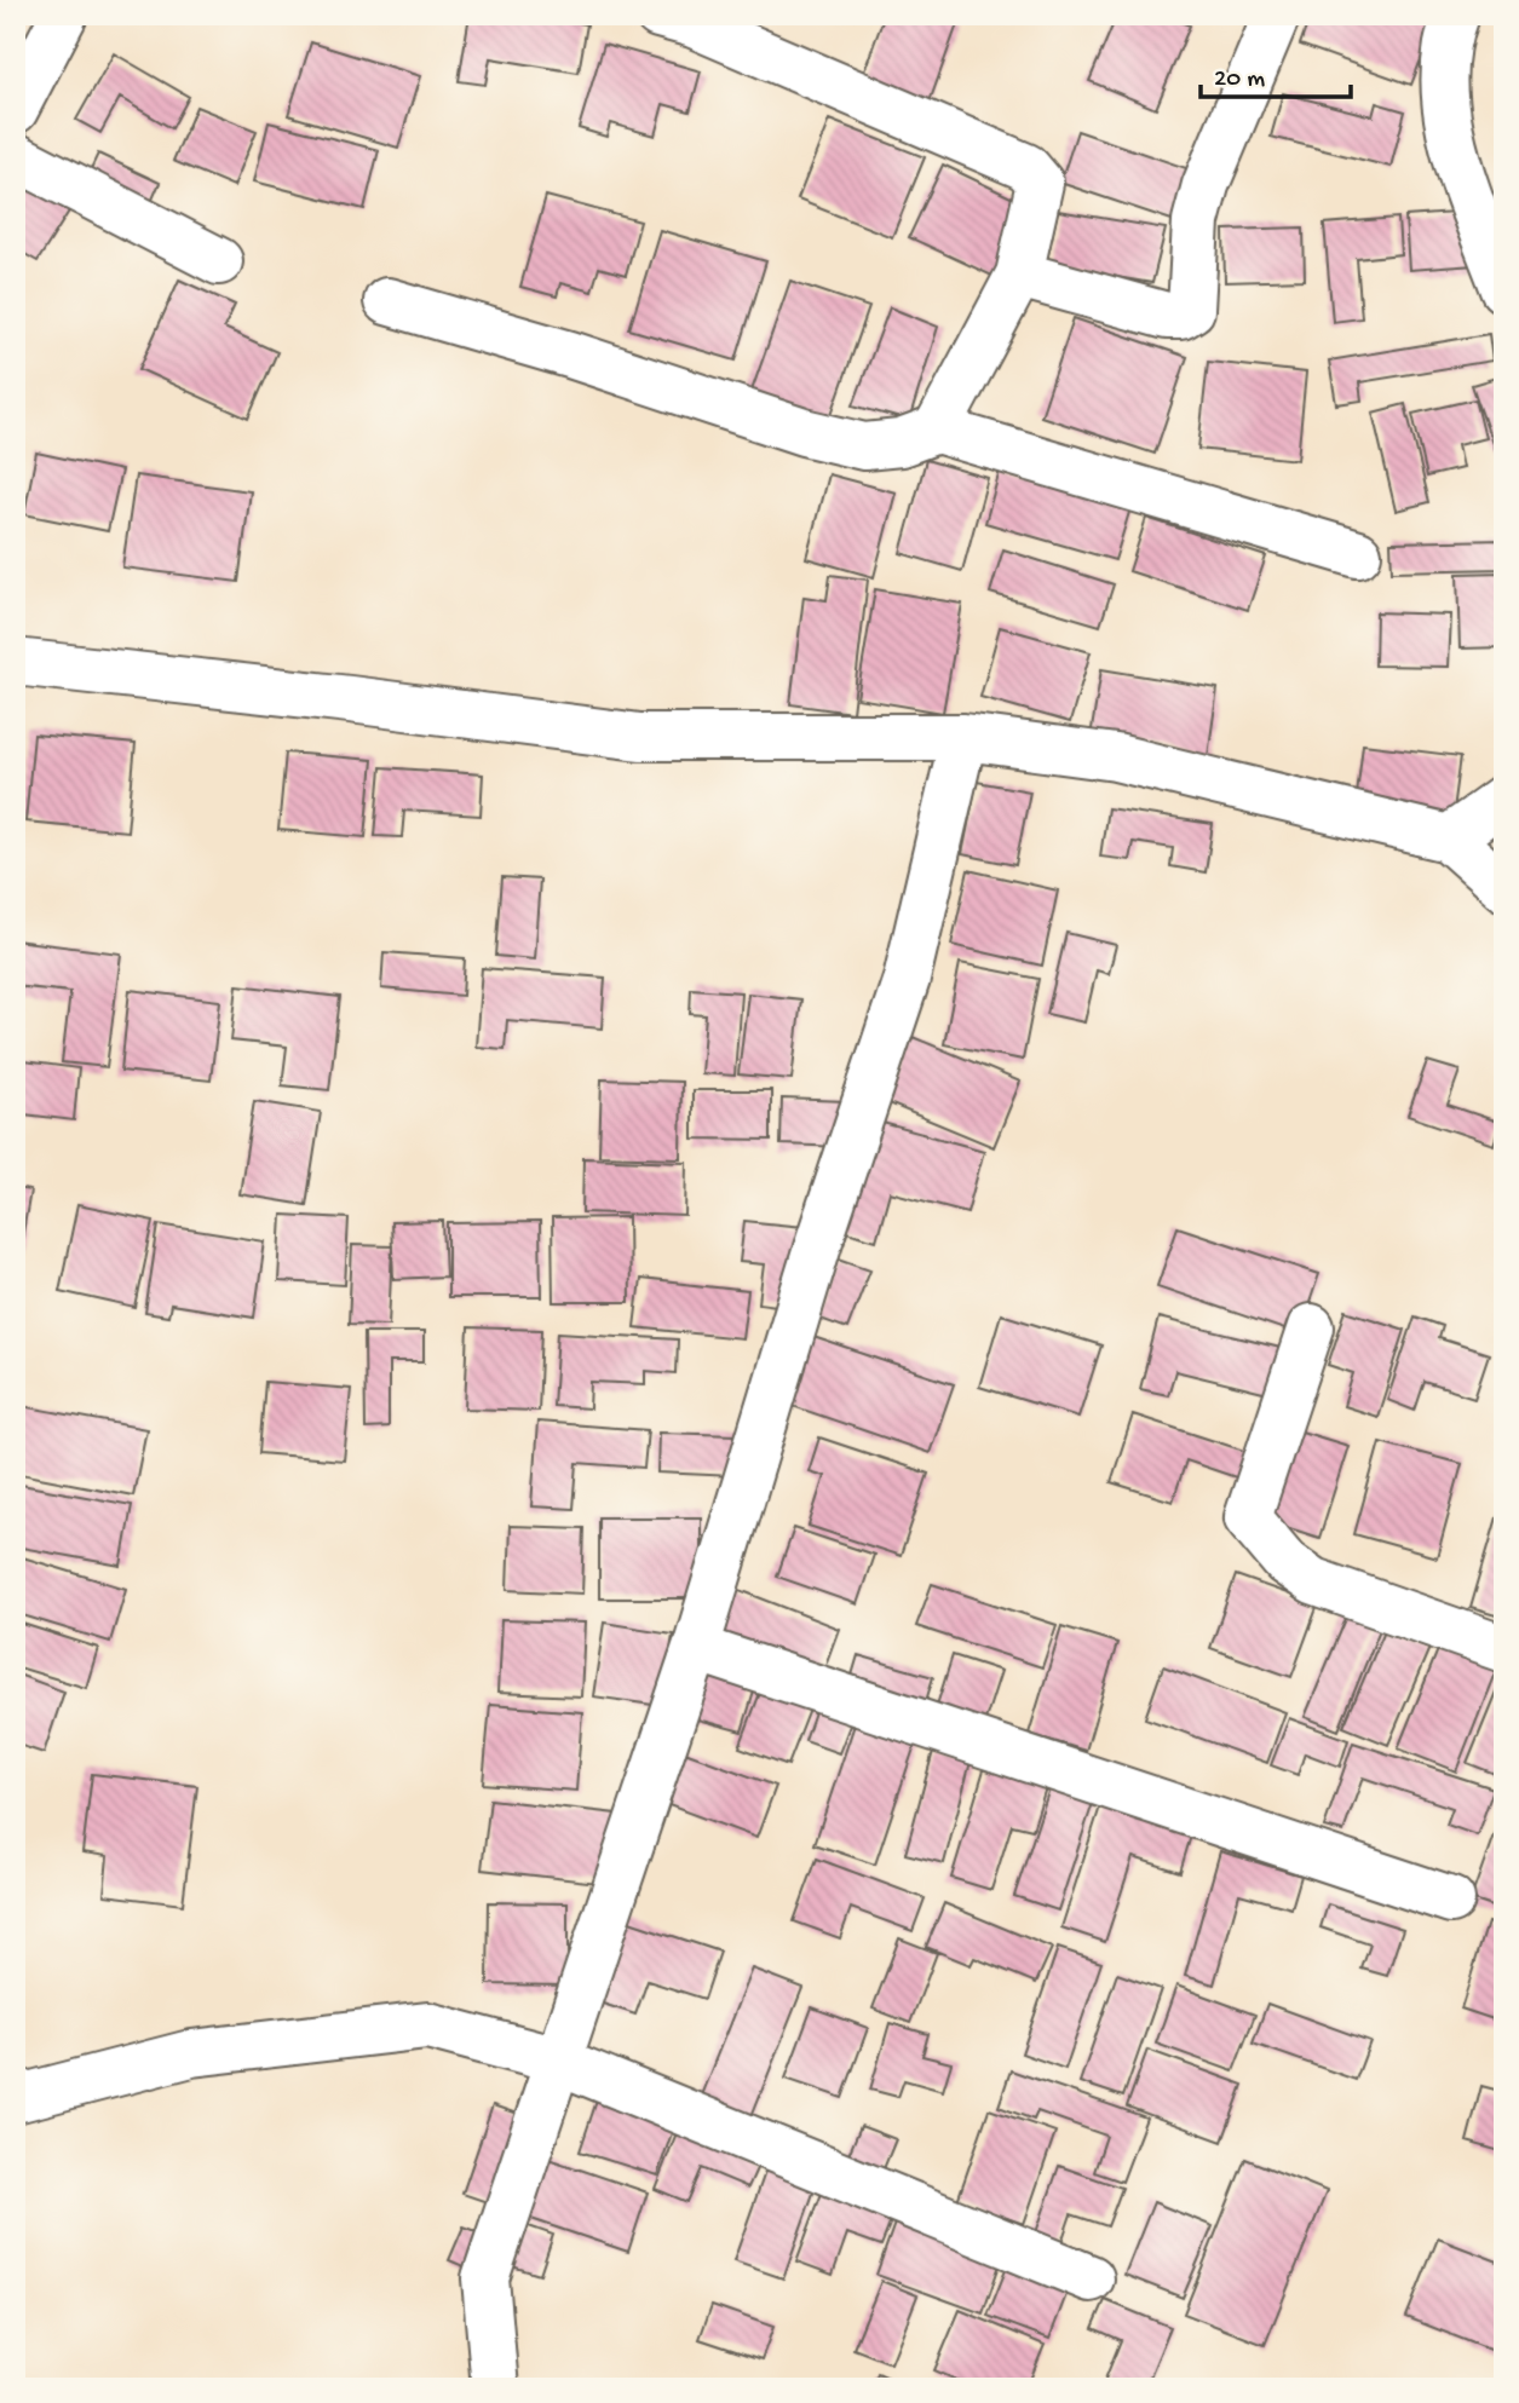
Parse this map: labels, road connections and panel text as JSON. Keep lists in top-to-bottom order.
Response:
{
  "scale_bar": "20 m"
}
